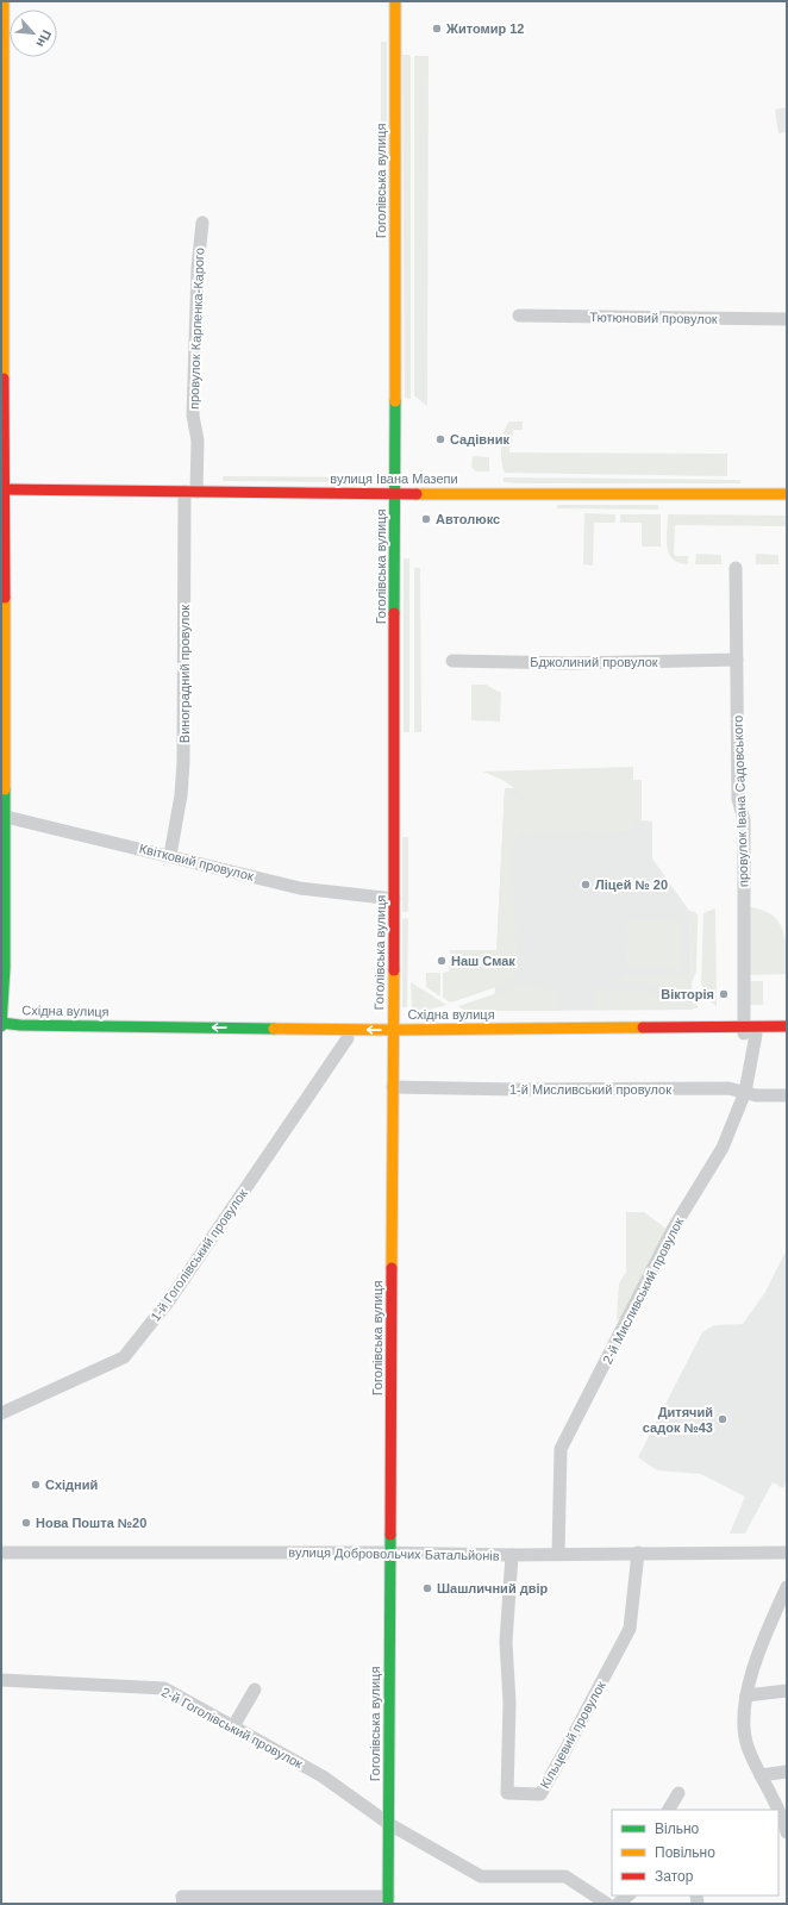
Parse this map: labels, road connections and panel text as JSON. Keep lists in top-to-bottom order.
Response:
{
  "streets": {
    "street": [
      "Гоголівська вулиця",
      "Тютюновий провулок",
      "провулок Карпенка-Карого",
      "вулиця Івана Мазепи",
      "Бджолиний провулок",
      "Виноградний провулок",
      "провулок Івана Садовського",
      "Квітковий провулок",
      "Східна вулиця",
      "1-й Мисливський провулок",
      "1-й Гоголівський провулок",
      "2-й Мисливський провулок",
      "вулиця Добровольчих Батальйонів",
      "2-й Гоголівський провулок",
      "Кільцевий провулок"
    ]
  },
  "crossings": [
    ["Гоголівська вулиця", "вулиця Івана Мазепи"],
    ["Гоголівська вулиця", "Квітковий провулок"],
    ["Гоголівська вулиця", "Східна вулиця"],
    ["Гоголівська вулиця", "1-й Мисливський провулок"],
    ["Гоголівська вулиця", "вулиця Добровольчих Батальйонів"],
    ["Гоголівська вулиця", "2-й Гоголівський провулок"],
    ["провулок Карпенка-Карого", "вулиця Івана Мазепи"],
    ["провулок Карпенка-Карого", "Виноградний провулок"],
    ["вулиця Івана Мазепи", "Виноградний провулок"],
    ["Бджолиний провулок", "провулок Івана Садовського"],
    ["Виноградний провулок", "Квітковий провулок"],
    ["провулок Івана Садовського", "Східна вулиця"],
    ["провулок Івана Садовського", "2-й Мисливський провулок"],
    ["Східна вулиця", "1-й Гоголівський провулок"],
    ["Східна вулиця", "2-й Мисливський провулок"],
    ["1-й Мисливський провулок", "2-й Мисливський провулок"],
    ["2-й Мисливський провулок", "вулиця Добровольчих Батальйонів"],
    ["вулиця Добровольчих Батальйонів", "Кільцевий провулок"]
  ],
  "places": [
    "Житомир 12",
    "Садівник",
    "Автолюкс",
    "Ліцей № 20",
    "Наш Смак",
    "Вікторія",
    "Дитячий садок №43",
    "Східний",
    "Нова Пошта №20",
    "Шашличний двір"
  ],
  "legend": ["Вільно", "Повільно", "Затор"],
  "north": "bottom right"
}
